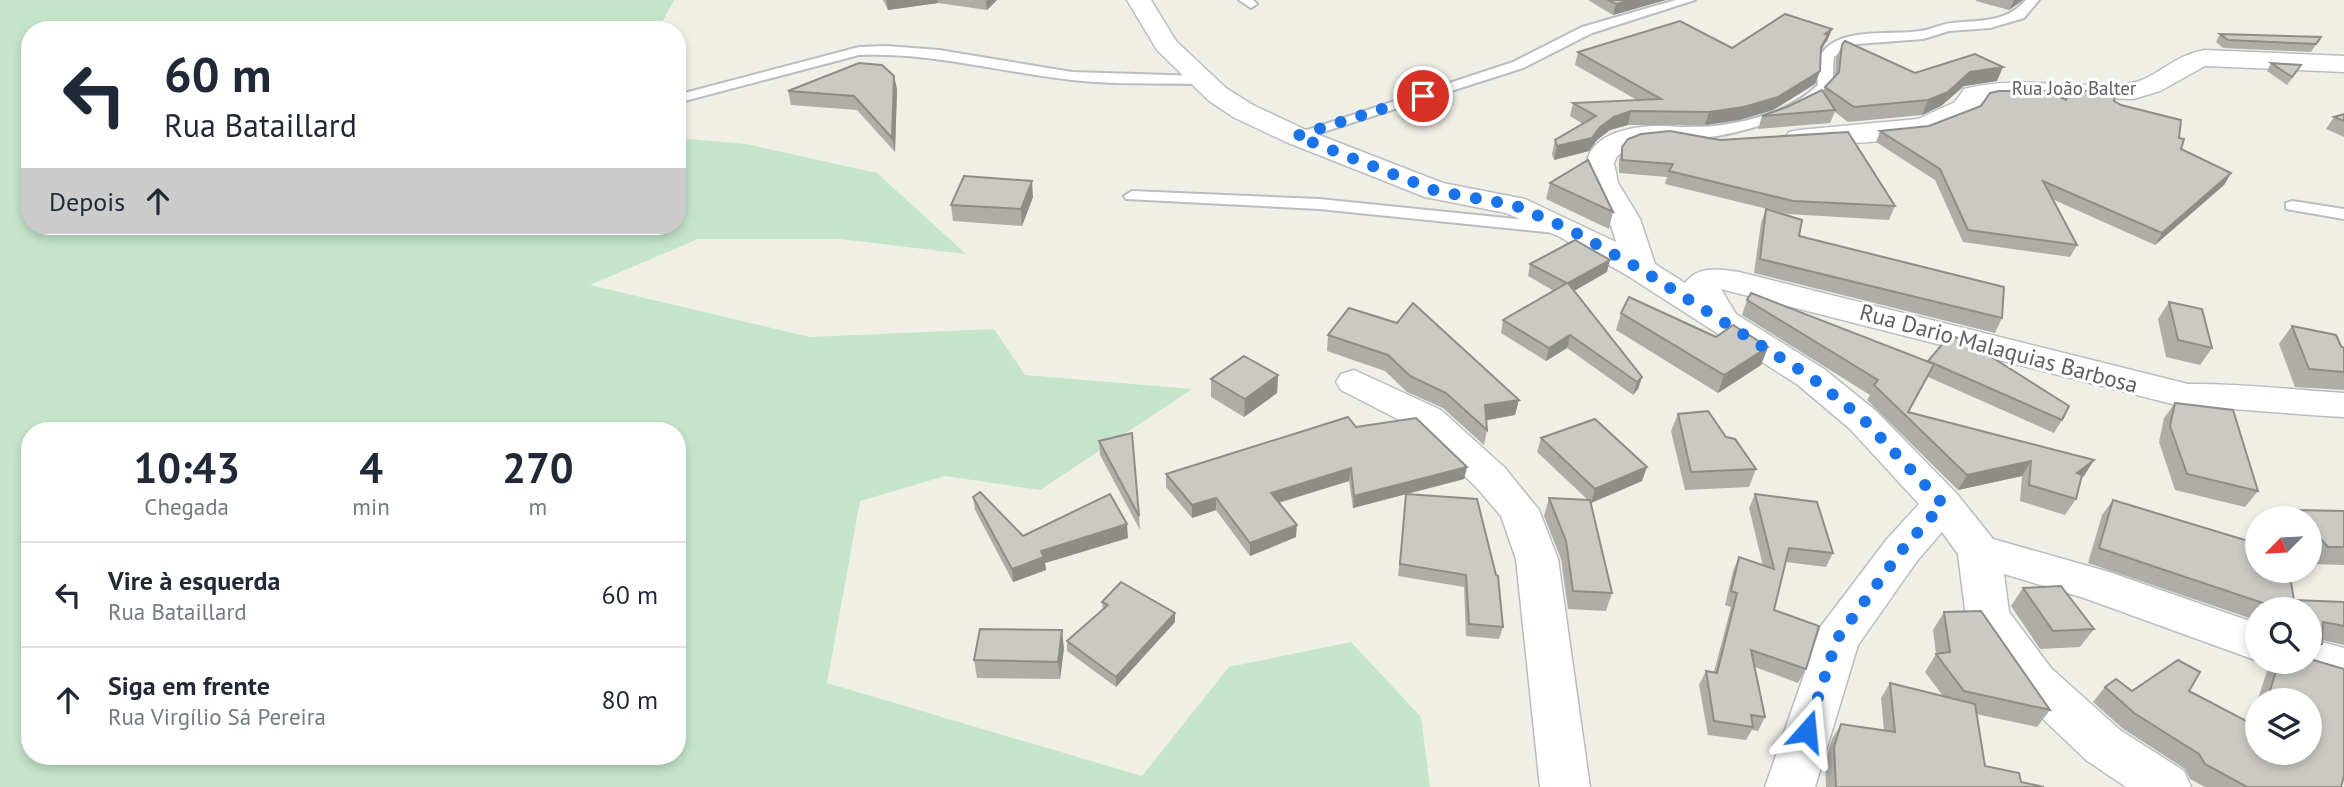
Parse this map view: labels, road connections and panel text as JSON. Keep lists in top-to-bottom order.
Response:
{
  "streets": {
    "street": ["Rua João Balter", "Rua Dario Malaquias Barbosa"]
  },
  "north": "bottom left",
  "page": {
    "turn": ["60 m", "Rua Bataillard"],
    "then": "Depois",
    "eta": [
      "10:43",
      "Chegada",
      "4",
      "min",
      "270",
      "m"
    ],
    "list": [
      {
        "name": "Vire à esquerda",
        "note": "Rua Bataillard",
        "value": "60 m"
      },
      {
        "name": "Siga em frente",
        "note": "Rua Virgílio Sá Pereira",
        "value": "80 m"
      }
    ]
  }
}
